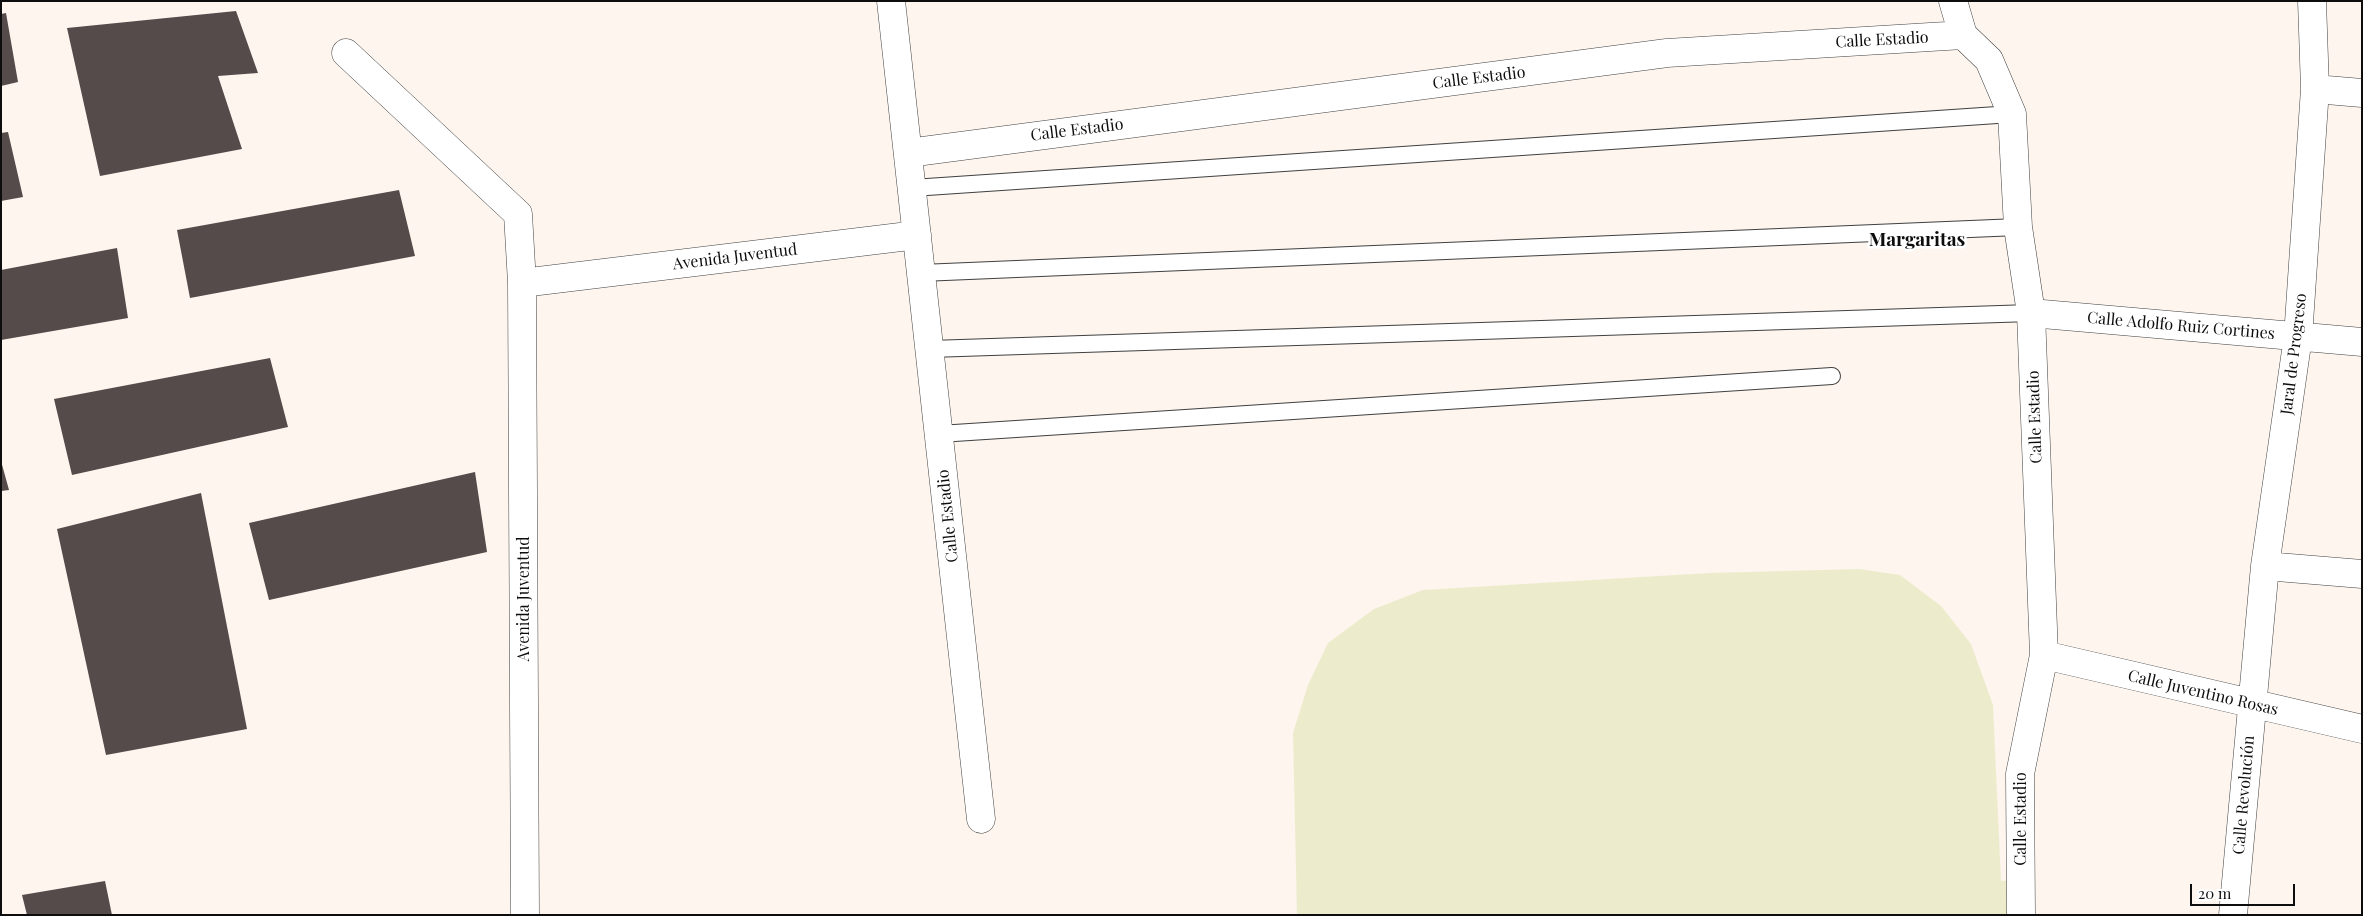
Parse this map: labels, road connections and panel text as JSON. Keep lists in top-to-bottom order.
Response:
{
  "streets": {
    "street": [
      "Calle Estadio",
      "Avenida Juventud",
      "Calle Adolfo Ruiz Cortines",
      "Jaral de Progreso",
      "Calle Juventino Rosas",
      "Calle Revolución"
    ]
  },
  "crossings": [
    ["Calle Estadio", "Avenida Juventud"],
    ["Calle Estadio", "Calle Adolfo Ruiz Cortines"],
    ["Calle Estadio", "Calle Juventino Rosas"],
    ["Calle Adolfo Ruiz Cortines", "Jaral de Progreso"],
    ["Jaral de Progreso", "Calle Juventino Rosas"],
    ["Jaral de Progreso", "Calle Revolución"],
    ["Calle Juventino Rosas", "Calle Revolución"]
  ],
  "districts": ["Margaritas"],
  "scale_bar": "20 m"
}
